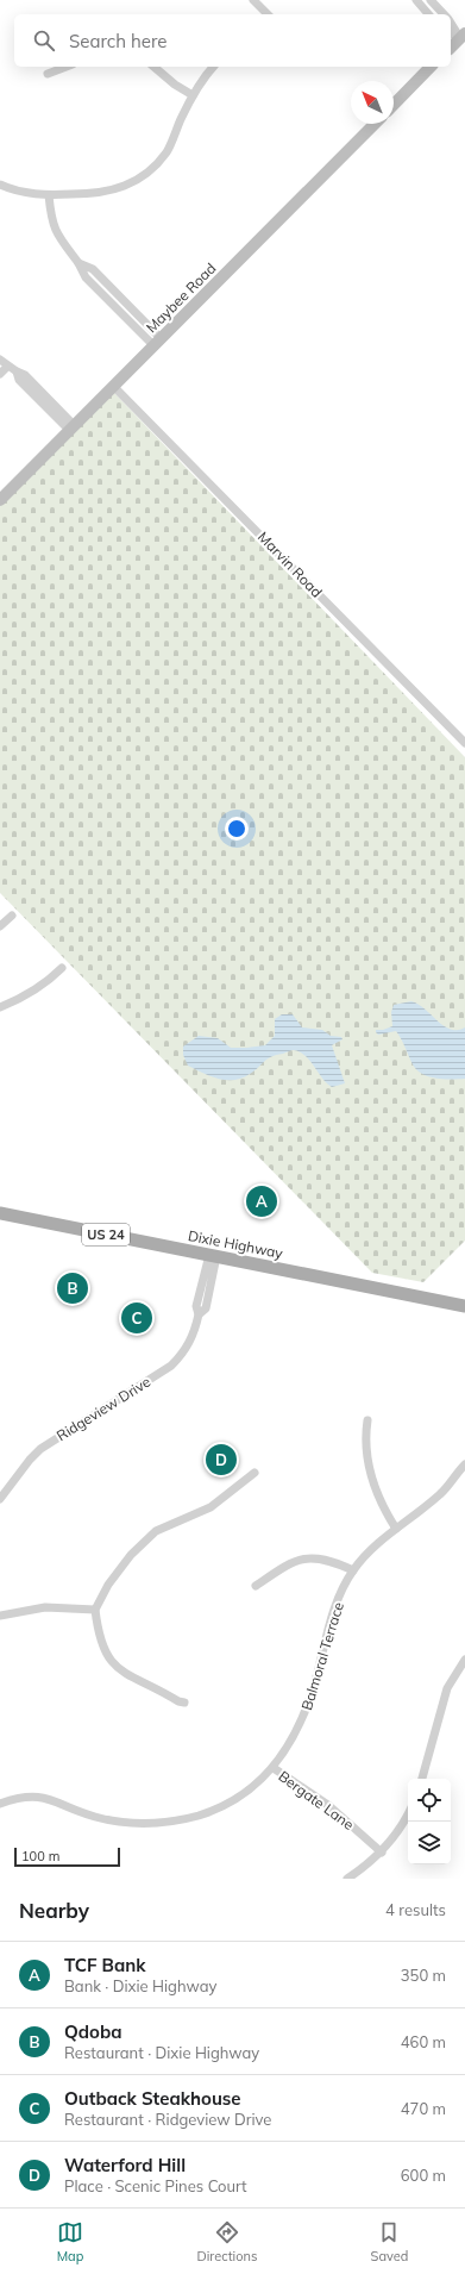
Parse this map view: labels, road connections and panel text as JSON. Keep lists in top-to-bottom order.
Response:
{
  "streets": {
    "main road": ["Maybee Road", "US 24", "Dixie Highway"],
    "street": [
      "Marvin Road",
      "Ridgeview Drive",
      "Balmoral Terrace",
      "Bergate Lane"
    ]
  },
  "crossings": [
    ["Maybee Road", "Marvin Road"],
    ["Dixie Highway", "Ridgeview Drive"],
    ["Balmoral Terrace", "Bergate Lane"]
  ],
  "scale_bar": "100 m",
  "north": "top left",
  "page": {
    "search": "Search here",
    "pins": [
      "A",
      "B",
      "C",
      "D"
    ],
    "scale": "100 m",
    "heading": ["Nearby", "4 results"],
    "list": [
      {
        "mark": "A",
        "name": "TCF Bank",
        "note": "Bank · Dixie Highway",
        "value": "350 m"
      },
      {
        "mark": "B",
        "name": "Qdoba",
        "note": "Restaurant · Dixie Highway",
        "value": "460 m"
      },
      {
        "mark": "C",
        "name": "Outback Steakhouse",
        "note": "Restaurant · Ridgeview Drive",
        "value": "470 m"
      },
      {
        "mark": "D",
        "name": "Waterford Hill",
        "note": "Place · Scenic Pines Court",
        "value": "600 m"
      }
    ],
    "nav": ["Map", "Directions", "Saved"]
  }
}
